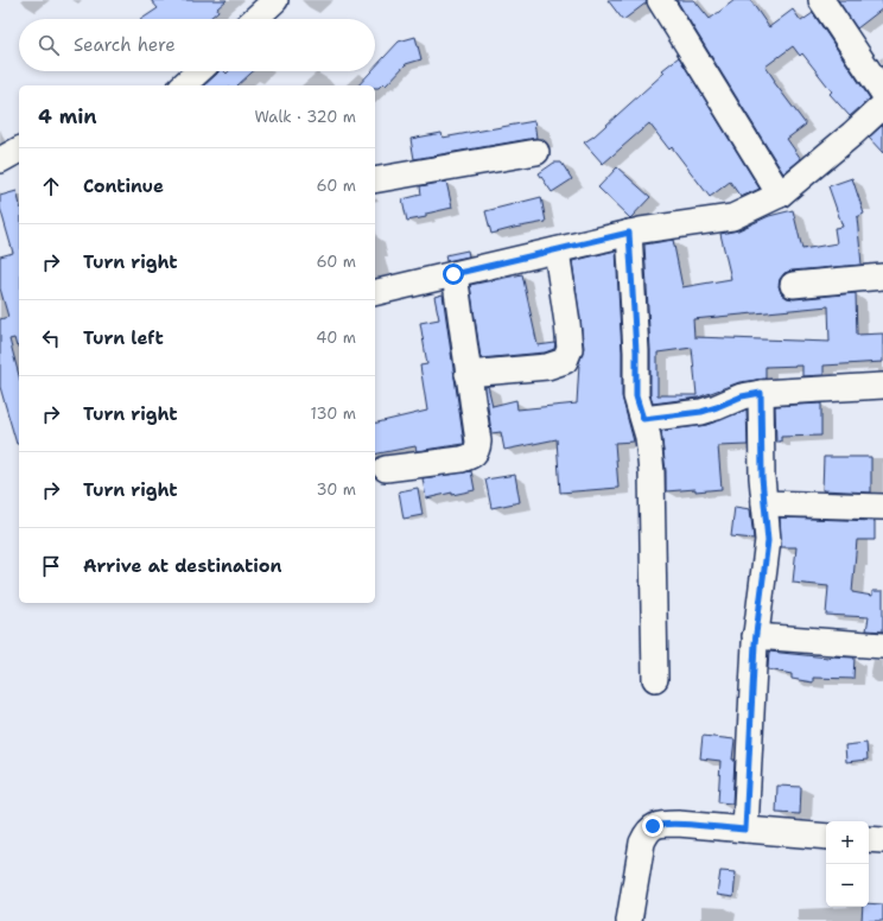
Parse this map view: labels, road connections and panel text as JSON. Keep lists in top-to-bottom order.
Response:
{
  "page": {
    "search": "Search here",
    "heading": ["4 min", "Walk · 320 m"],
    "list": [
      ["Continue", "60 m"],
      ["Turn right", "60 m"],
      ["Turn left", "40 m"],
      ["Turn right", "130 m"],
      ["Turn right", "30 m"],
      "Arrive at destination"
    ],
    "map_buttons": ["+", "−"]
  }
}
